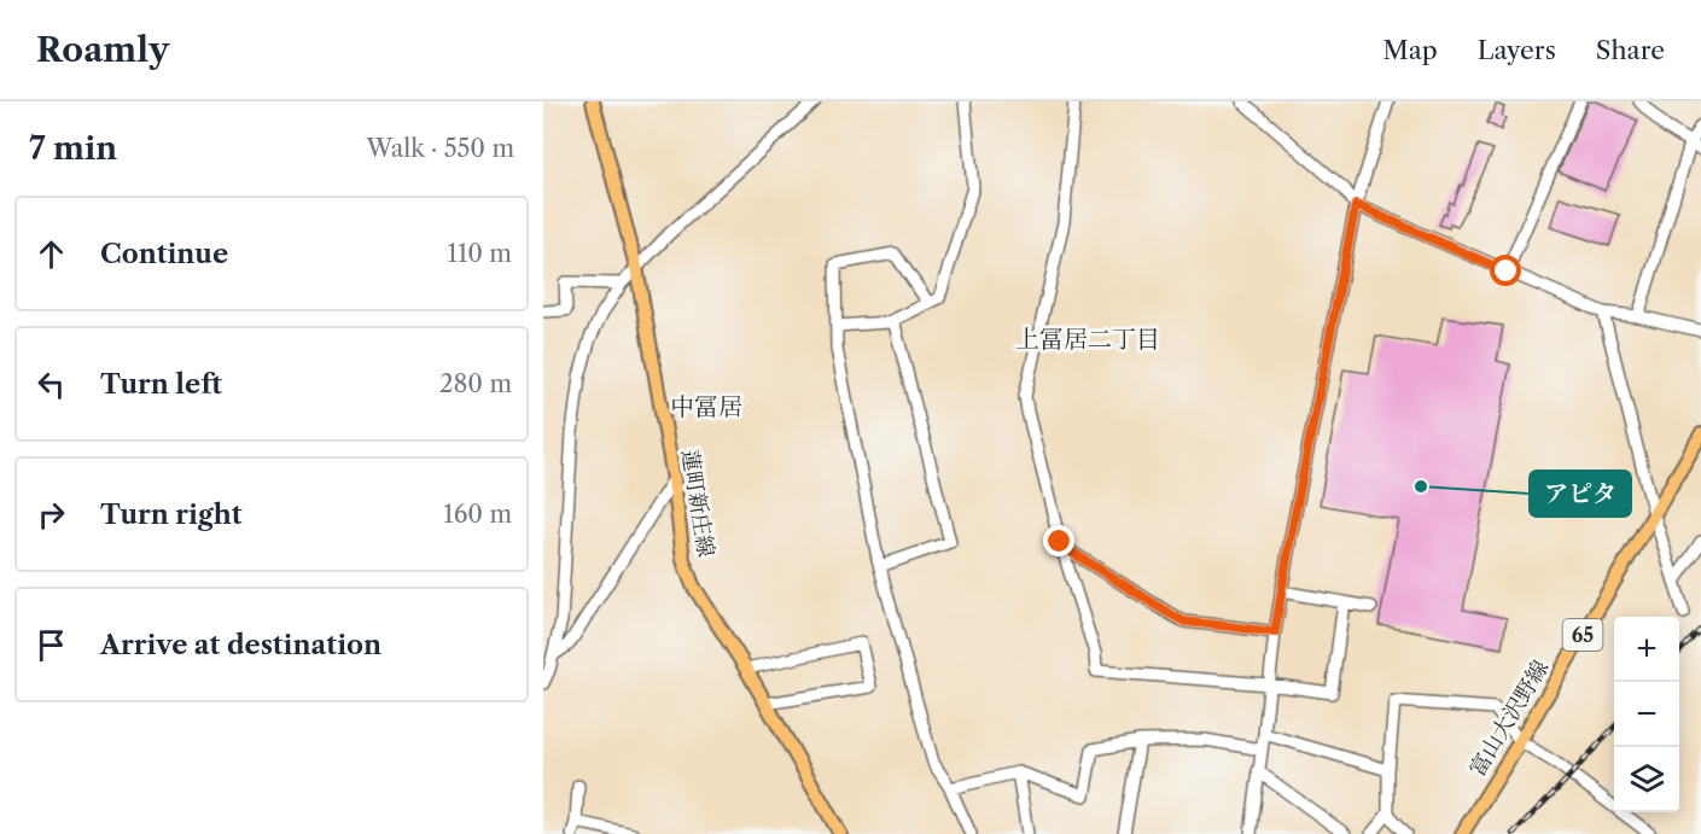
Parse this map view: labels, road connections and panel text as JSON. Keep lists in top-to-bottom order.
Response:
{
  "streets": {
    "main road": ["蓮町新庄線", "65", "富山大沢野線"]
  },
  "districts": ["上冨居二丁目", "中冨居"],
  "places": ["アピタ"],
  "page": {
    "header": "Roamly",
    "nav": ["Map", "Layers", "Share"],
    "heading": ["7 min", "Walk · 550 m"],
    "list": [
      ["Continue", "110 m"],
      ["Turn left", "280 m"],
      ["Turn right", "160 m"],
      "Arrive at destination"
    ],
    "map_buttons": ["+", "−"]
  }
}
